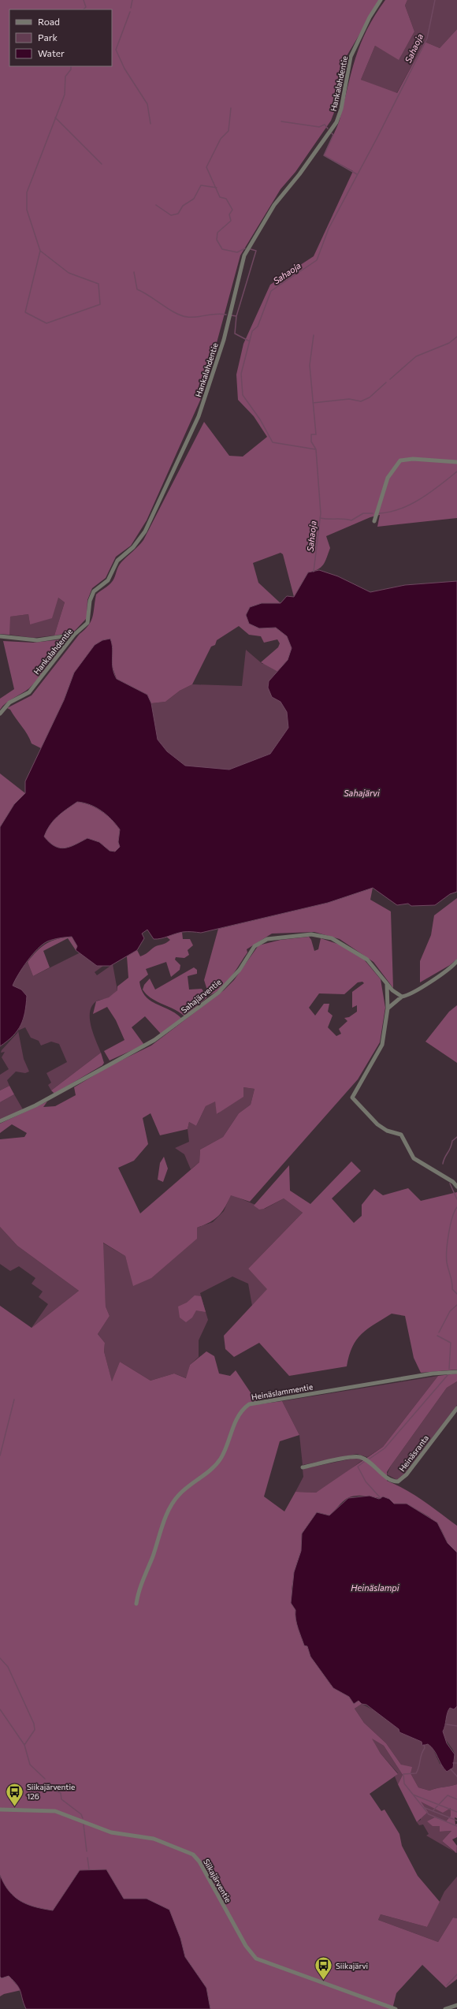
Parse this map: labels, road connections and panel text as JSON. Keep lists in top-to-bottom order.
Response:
{
  "streets": {
    "street": [
      "Hankalahdentie",
      "Sahajärventie",
      "Heinäslammentie",
      "Heinäsranta",
      "Siikajärventie"
    ]
  },
  "water": ["Sahaoja", "Sahajärvi", "Heinäslampi"],
  "places": {
    "bus stop": ["Siikajärventie 126", "Siikajärvi"]
  },
  "legend": ["Road", "Park", "Water"]
}
